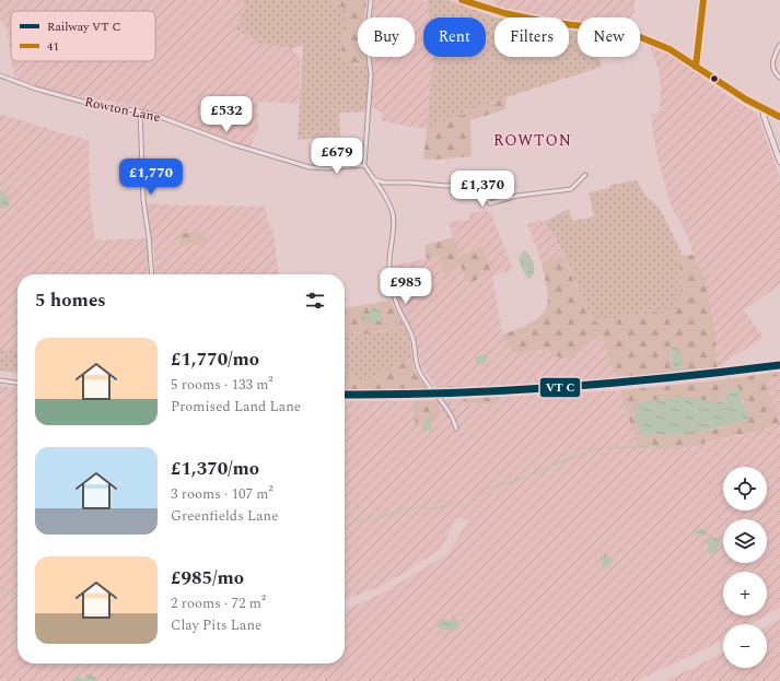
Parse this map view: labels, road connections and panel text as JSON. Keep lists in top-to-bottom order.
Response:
{
  "streets": {
    "street": ["Rowton Lane"]
  },
  "districts": ["ROWTON"],
  "lines": ["transit line 41"],
  "legend": ["Railway VT C", "41"],
  "page": {
    "chip": [
      "Buy",
      "Rent",
      "Filters",
      "New"
    ],
    "price": [
      "£532",
      "£679",
      "£1,770",
      "£1,370",
      "£985"
    ],
    "heading": "5 homes",
    "list": [
      {
        "name": "£1,770/mo",
        "note": "5 rooms · 133 m² · Promised Land Lane"
      },
      {
        "name": "£1,370/mo",
        "note": "3 rooms · 107 m² · Greenfields Lane"
      },
      {
        "name": "£985/mo",
        "note": "2 rooms · 72 m² · Clay Pits Lane"
      }
    ],
    "map_buttons": ["+", "−"]
  }
}
